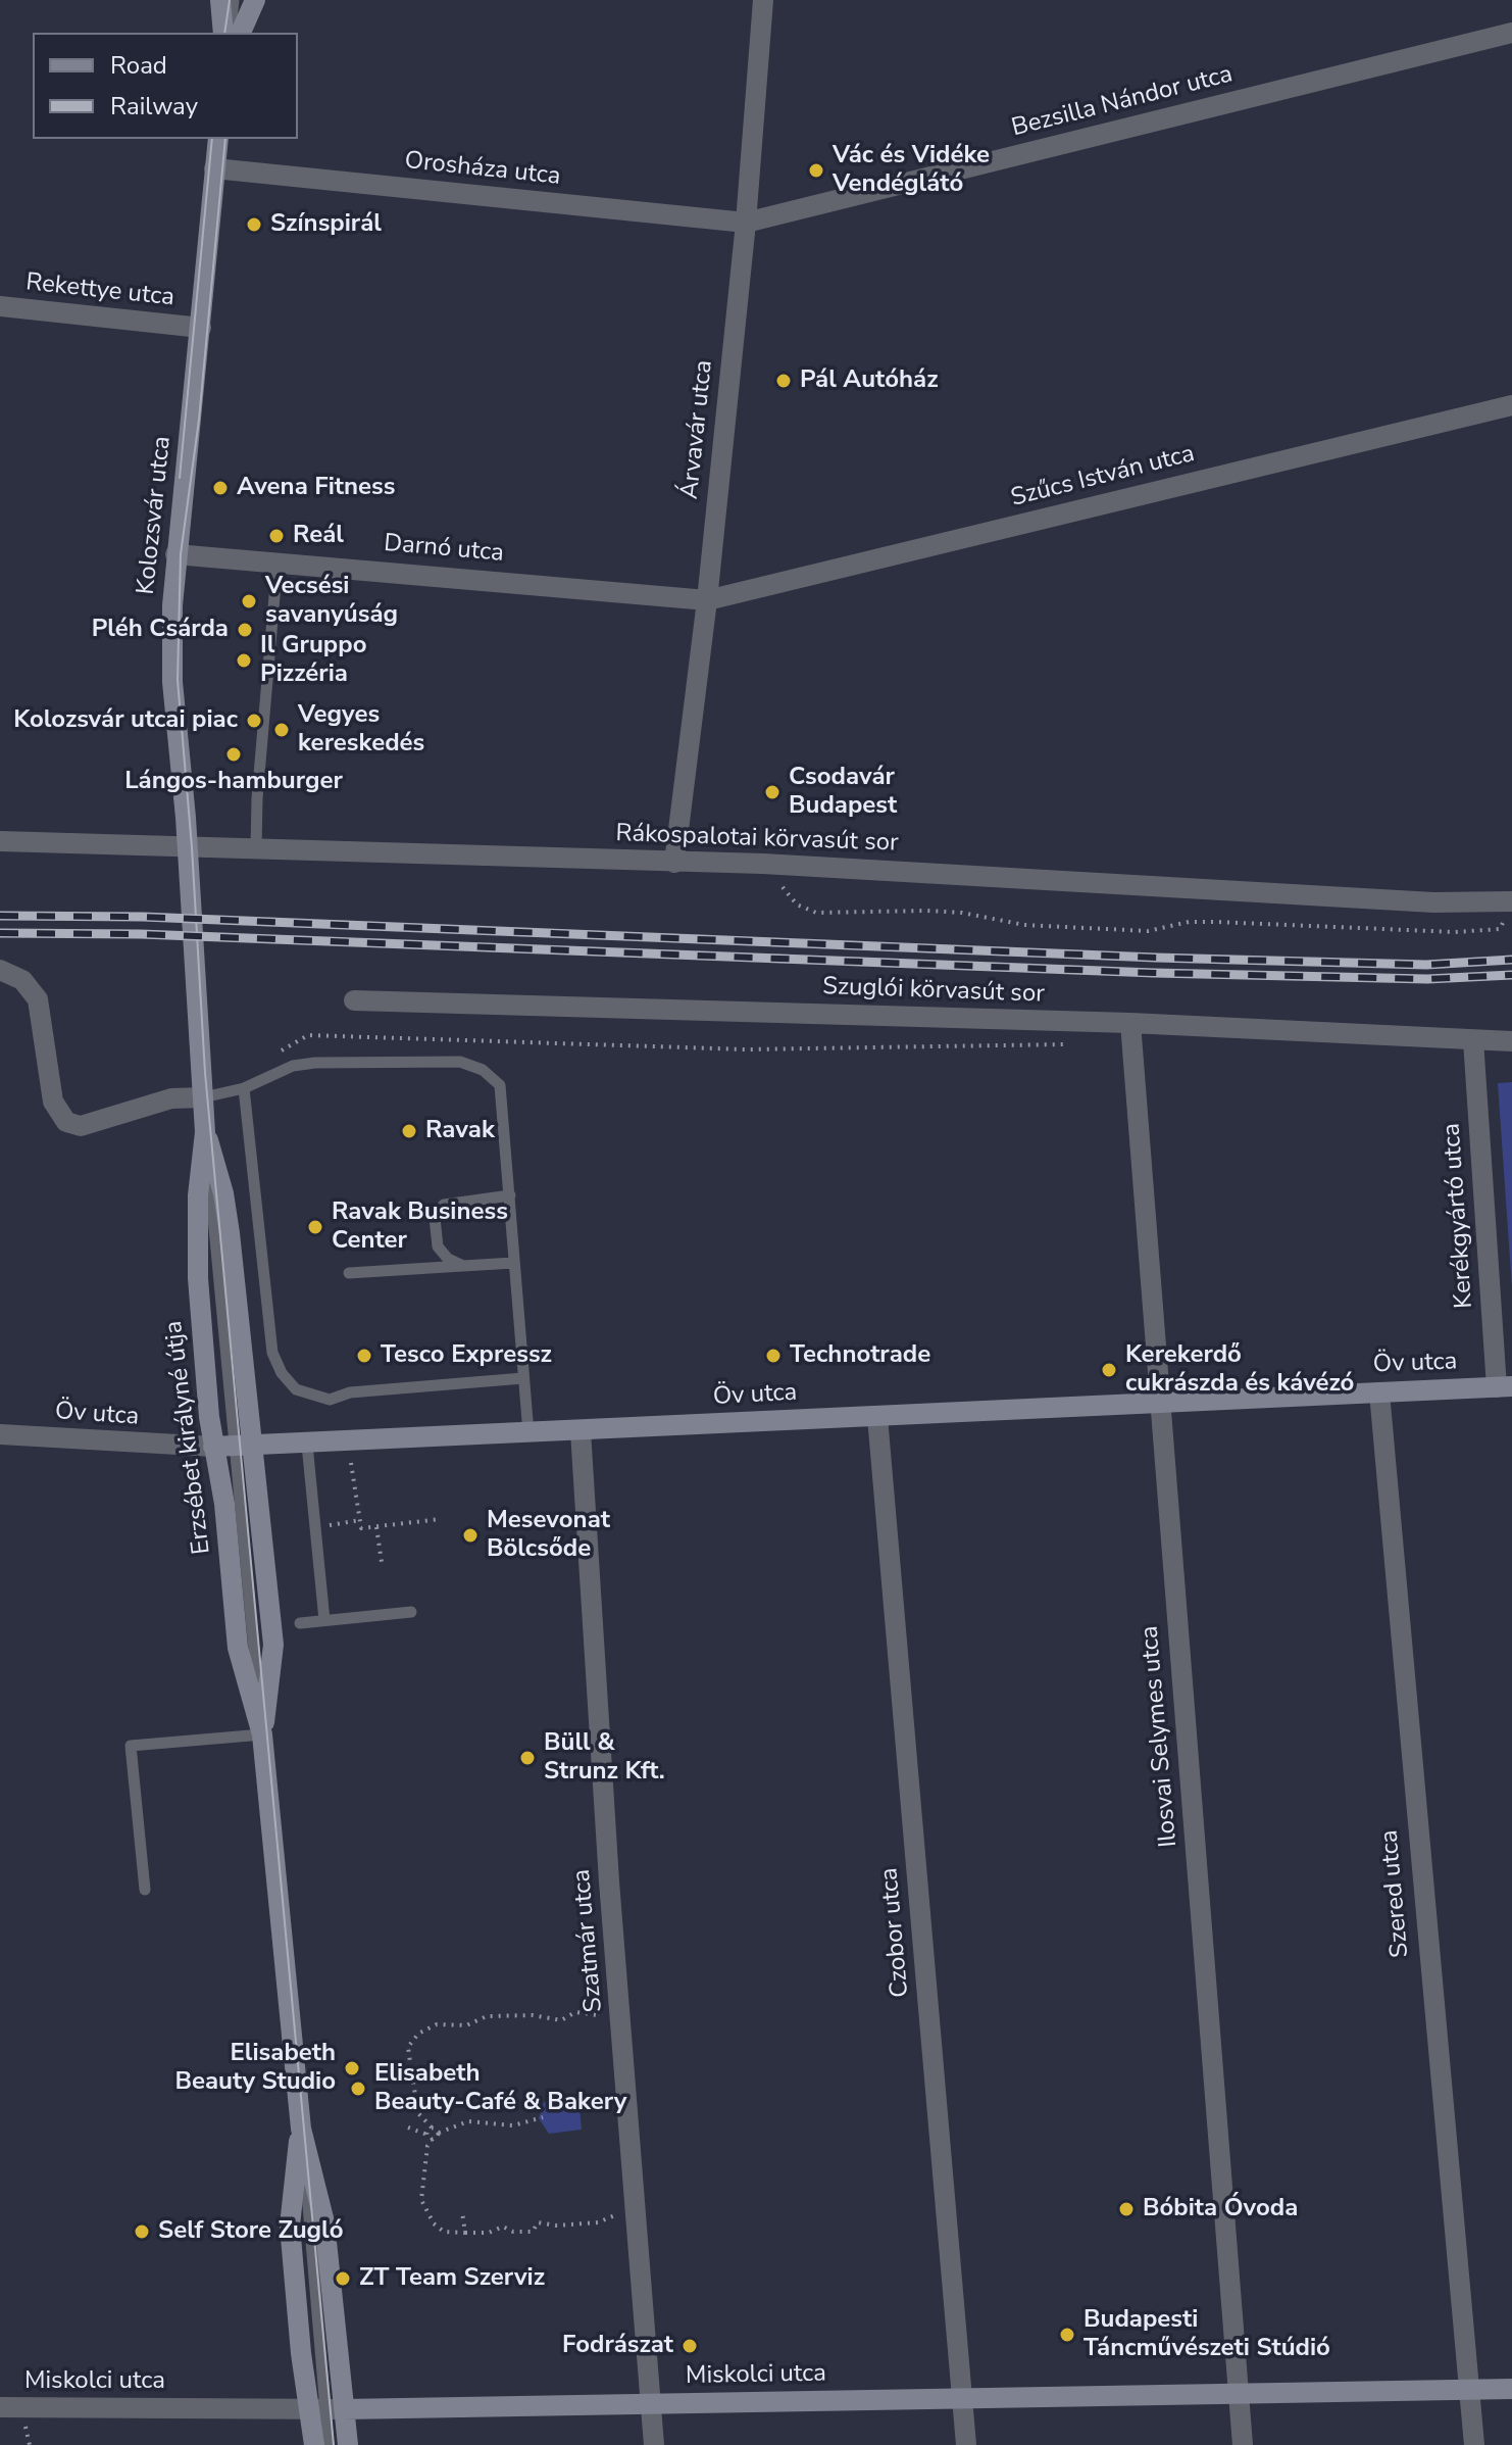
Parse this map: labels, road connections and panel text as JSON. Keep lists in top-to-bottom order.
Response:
{
  "streets": {
    "street": [
      "Bezsilla Nándor utca",
      "Orosháza utca",
      "Rekettye utca",
      "Árvavár utca",
      "Szűcs István utca",
      "Kolozsvár utca",
      "Darnó utca",
      "Rákospalotai körvasút sor",
      "Szuglói körvasút sor",
      "Kerékgyártó utca",
      "Öv utca",
      "Erzsébet királyné útja",
      "Ilosvai Selymes utca",
      "Szered utca",
      "Czobor utca",
      "Szatmár utca",
      "Miskolci utca"
    ]
  },
  "crossings": [
    ["Bezsilla Nándor utca", "Orosháza utca"],
    ["Bezsilla Nándor utca", "Árvavár utca"],
    ["Orosháza utca", "Árvavár utca"],
    ["Orosháza utca", "Kolozsvár utca"],
    ["Rekettye utca", "Kolozsvár utca"],
    ["Árvavár utca", "Szűcs István utca"],
    ["Árvavár utca", "Darnó utca"],
    ["Árvavár utca", "Rákospalotai körvasút sor"],
    ["Szűcs István utca", "Darnó utca"],
    ["Kolozsvár utca", "Darnó utca"],
    ["Kolozsvár utca", "Rákospalotai körvasút sor"],
    ["Kolozsvár utca", "Erzsébet királyné útja"],
    ["Szuglói körvasút sor", "Kerékgyártó utca"],
    ["Szuglói körvasút sor", "Ilosvai Selymes utca"],
    ["Kerékgyártó utca", "Öv utca"],
    ["Öv utca", "Erzsébet királyné útja"],
    ["Öv utca", "Ilosvai Selymes utca"],
    ["Öv utca", "Szered utca"],
    ["Öv utca", "Czobor utca"],
    ["Öv utca", "Szatmár utca"],
    ["Erzsébet királyné útja", "Miskolci utca"],
    ["Ilosvai Selymes utca", "Miskolci utca"],
    ["Szered utca", "Miskolci utca"],
    ["Czobor utca", "Miskolci utca"],
    ["Szatmár utca", "Miskolci utca"]
  ],
  "places": [
    "Vác és Vidéke Vendéglátó",
    "Színspirál",
    "Pál Autóház",
    "Avena Fitness",
    "Reál",
    "Vecsési savanyúság",
    "Pléh Csárda",
    "Il Gruppo Pizzéria",
    "Kolozsvár utcai piac",
    "Vegyes kereskedés",
    "Lángos-hamburger",
    "Csodavár Budapest",
    "Ravak",
    "Ravak Business Center",
    "Tesco Expressz",
    "Technotrade",
    "Kerekerdő cukrászda és kávézó",
    "Mesevonat Bölcsőde",
    "Büll & Strunz Kft.",
    "Elisabeth Beauty Studio",
    "Elisabeth Beauty-Café & Bakery",
    "Bóbita Óvoda",
    "Self Store Zugló",
    "ZT Team Szerviz",
    "Budapesti Táncművészeti Stúdió",
    "Fodrászat"
  ],
  "legend": ["Road", "Railway"]
}
